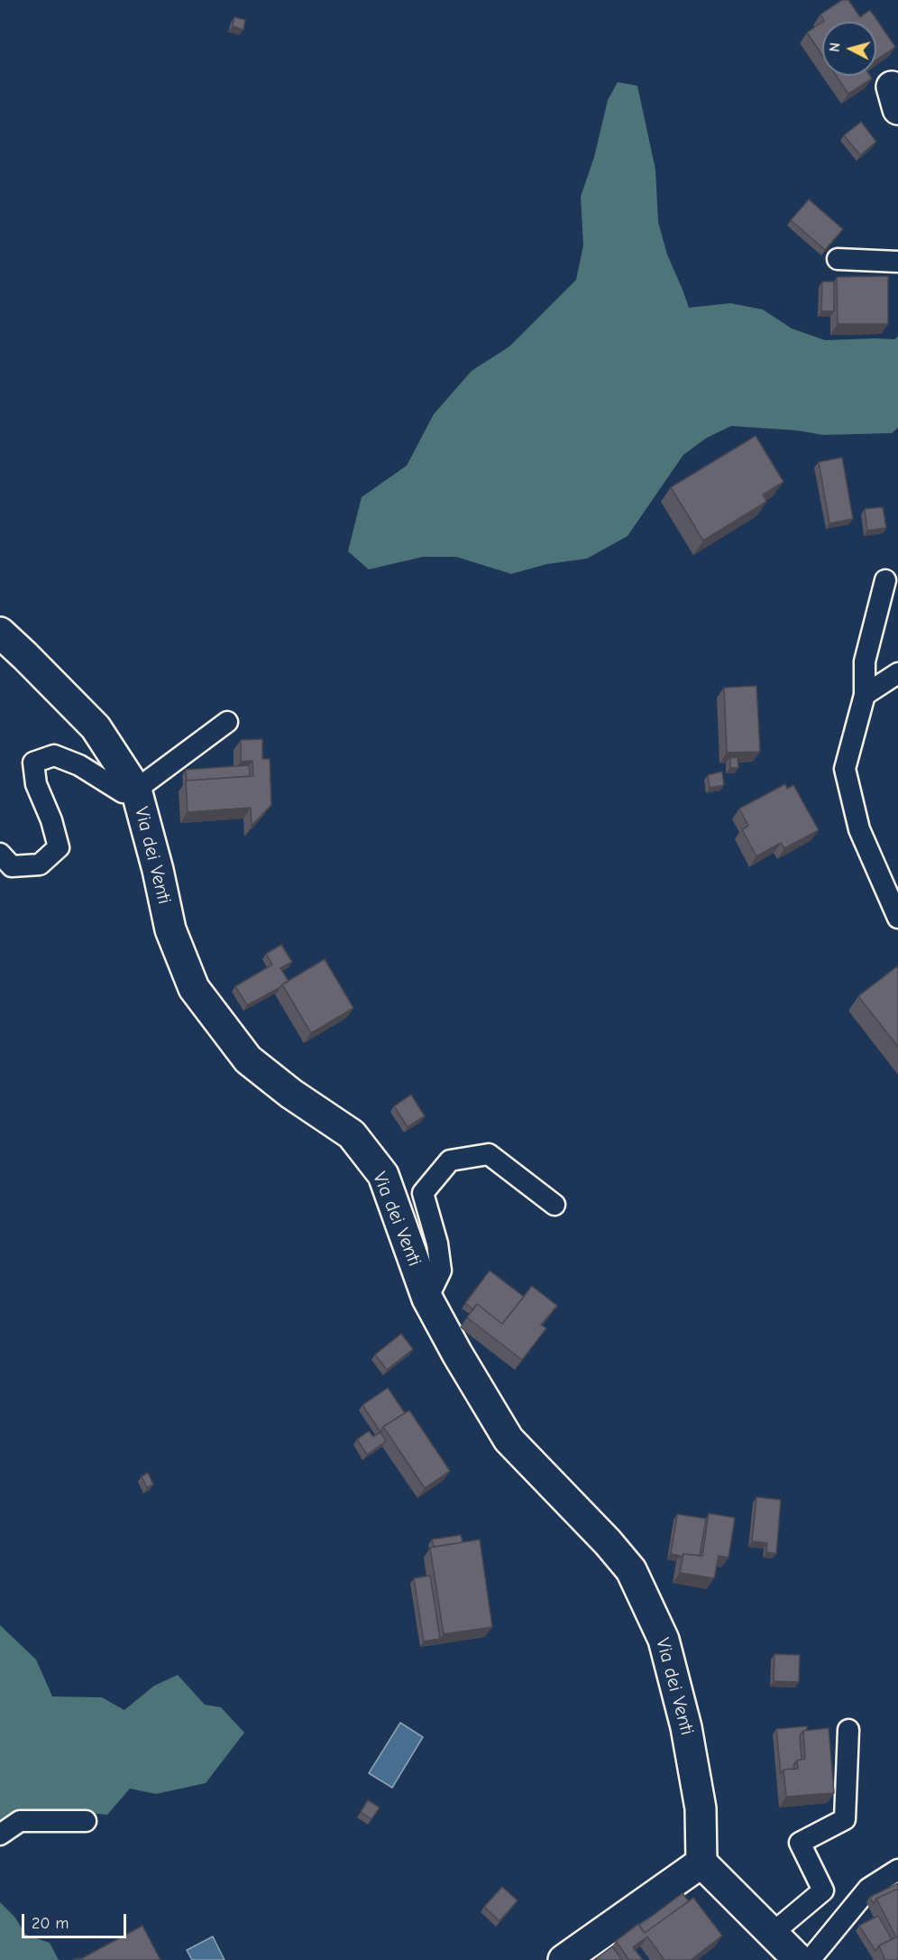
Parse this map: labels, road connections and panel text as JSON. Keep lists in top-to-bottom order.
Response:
{
  "streets": {
    "street": ["Via dei Venti"]
  },
  "scale_bar": "20 m",
  "north": "left"
}
